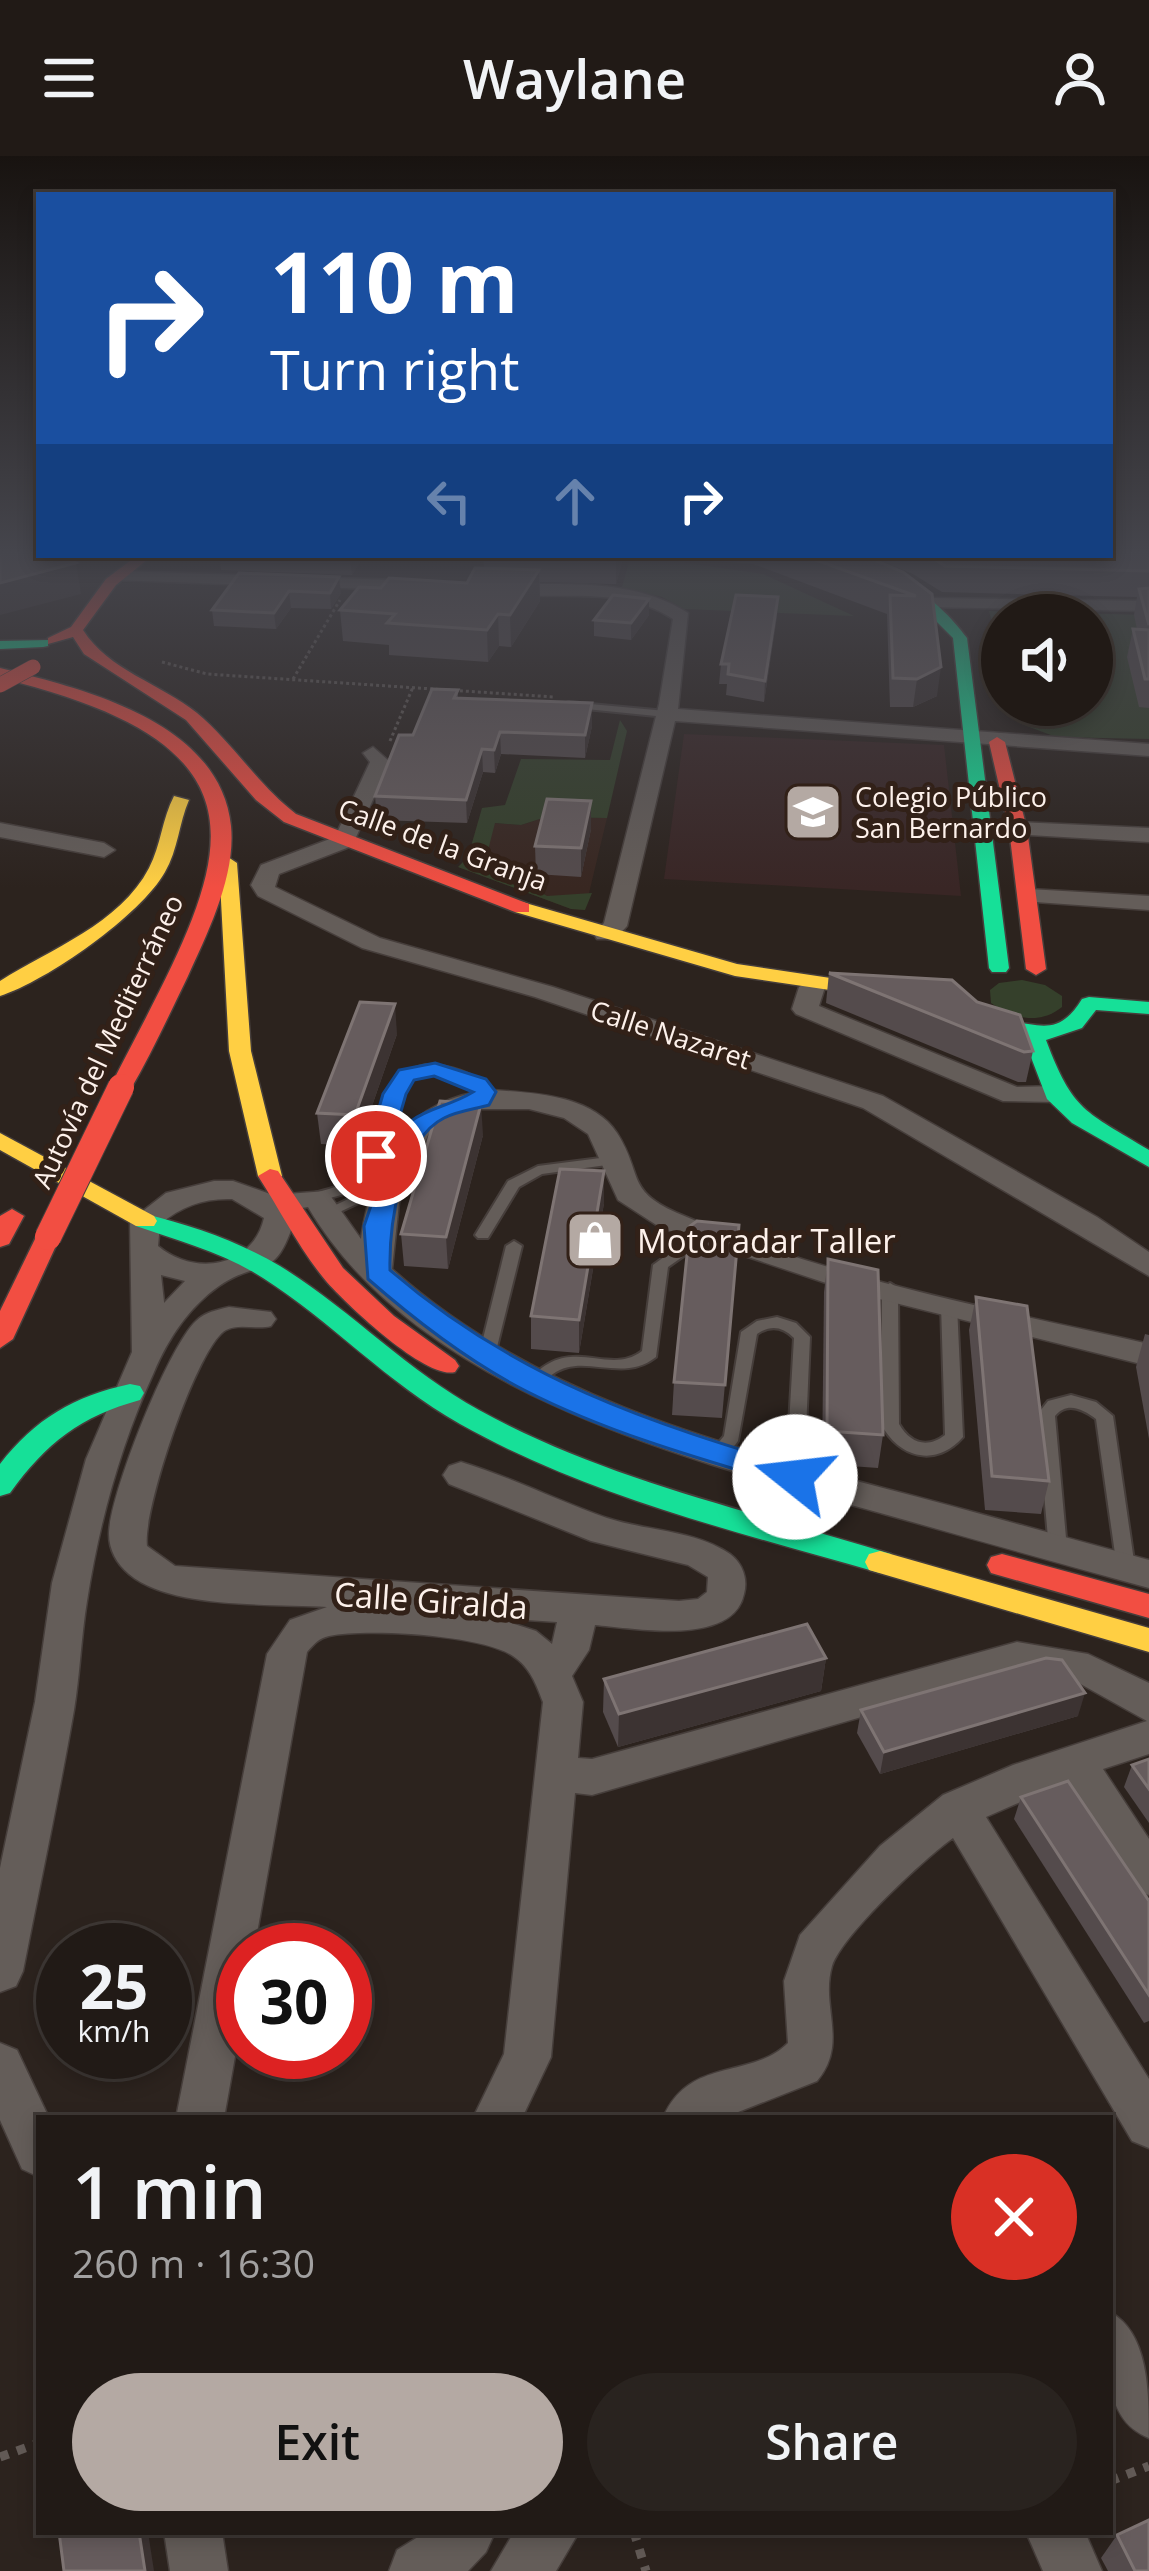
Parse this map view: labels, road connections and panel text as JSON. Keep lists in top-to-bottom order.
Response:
{
  "streets": {
    "main road": ["Calle de la Granja", "Autovía del Mediterráneo"],
    "street": ["Calle Nazaret", "Calle Giralda"]
  },
  "crossings": [
    ["Calle de la Granja", "Calle Nazaret"]
  ],
  "places": {
    "school or university": ["Colegio Público San Bernardo"],
    "shop": ["Motoradar Taller"]
  },
  "page": {
    "header": "Waylane",
    "turn": ["110 m", "Turn right"],
    "speed": "25 km/h",
    "limit": "30",
    "heading": ["1 min", "260 m · 16:30"],
    "buttons": ["Exit", "Share"]
  }
}
